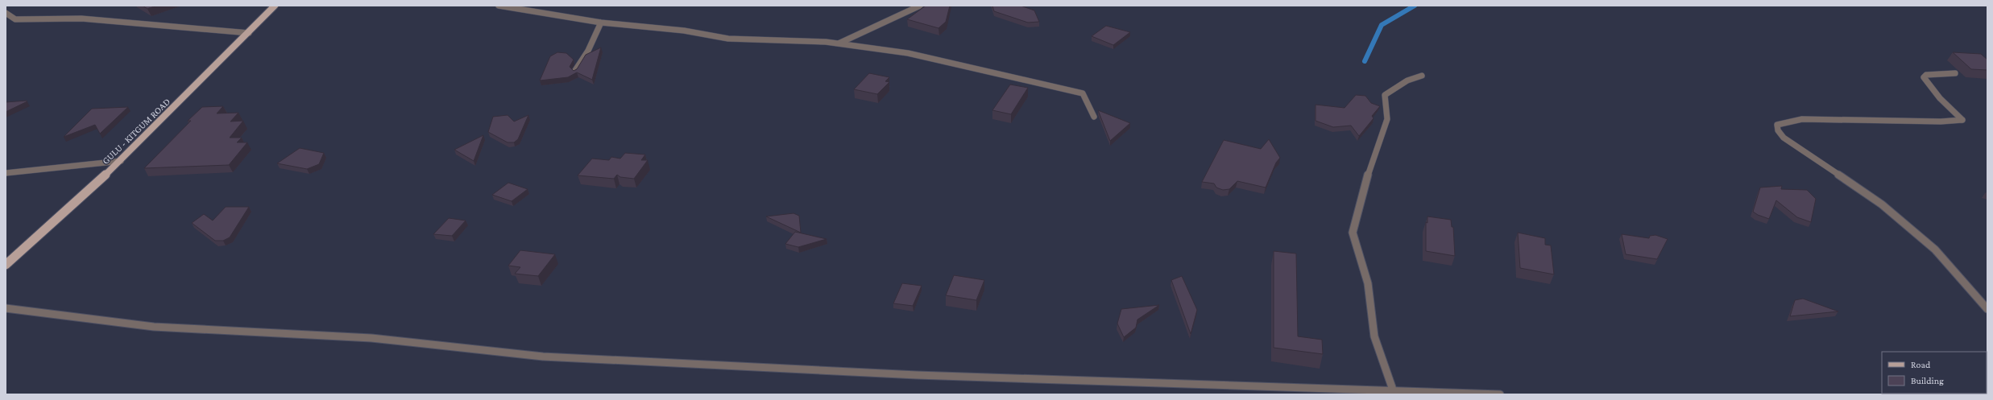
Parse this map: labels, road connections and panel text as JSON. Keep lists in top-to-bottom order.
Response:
{
  "streets": {
    "main road": ["GULU - KITGUM ROAD"]
  },
  "legend": ["Road", "Building"]
}
